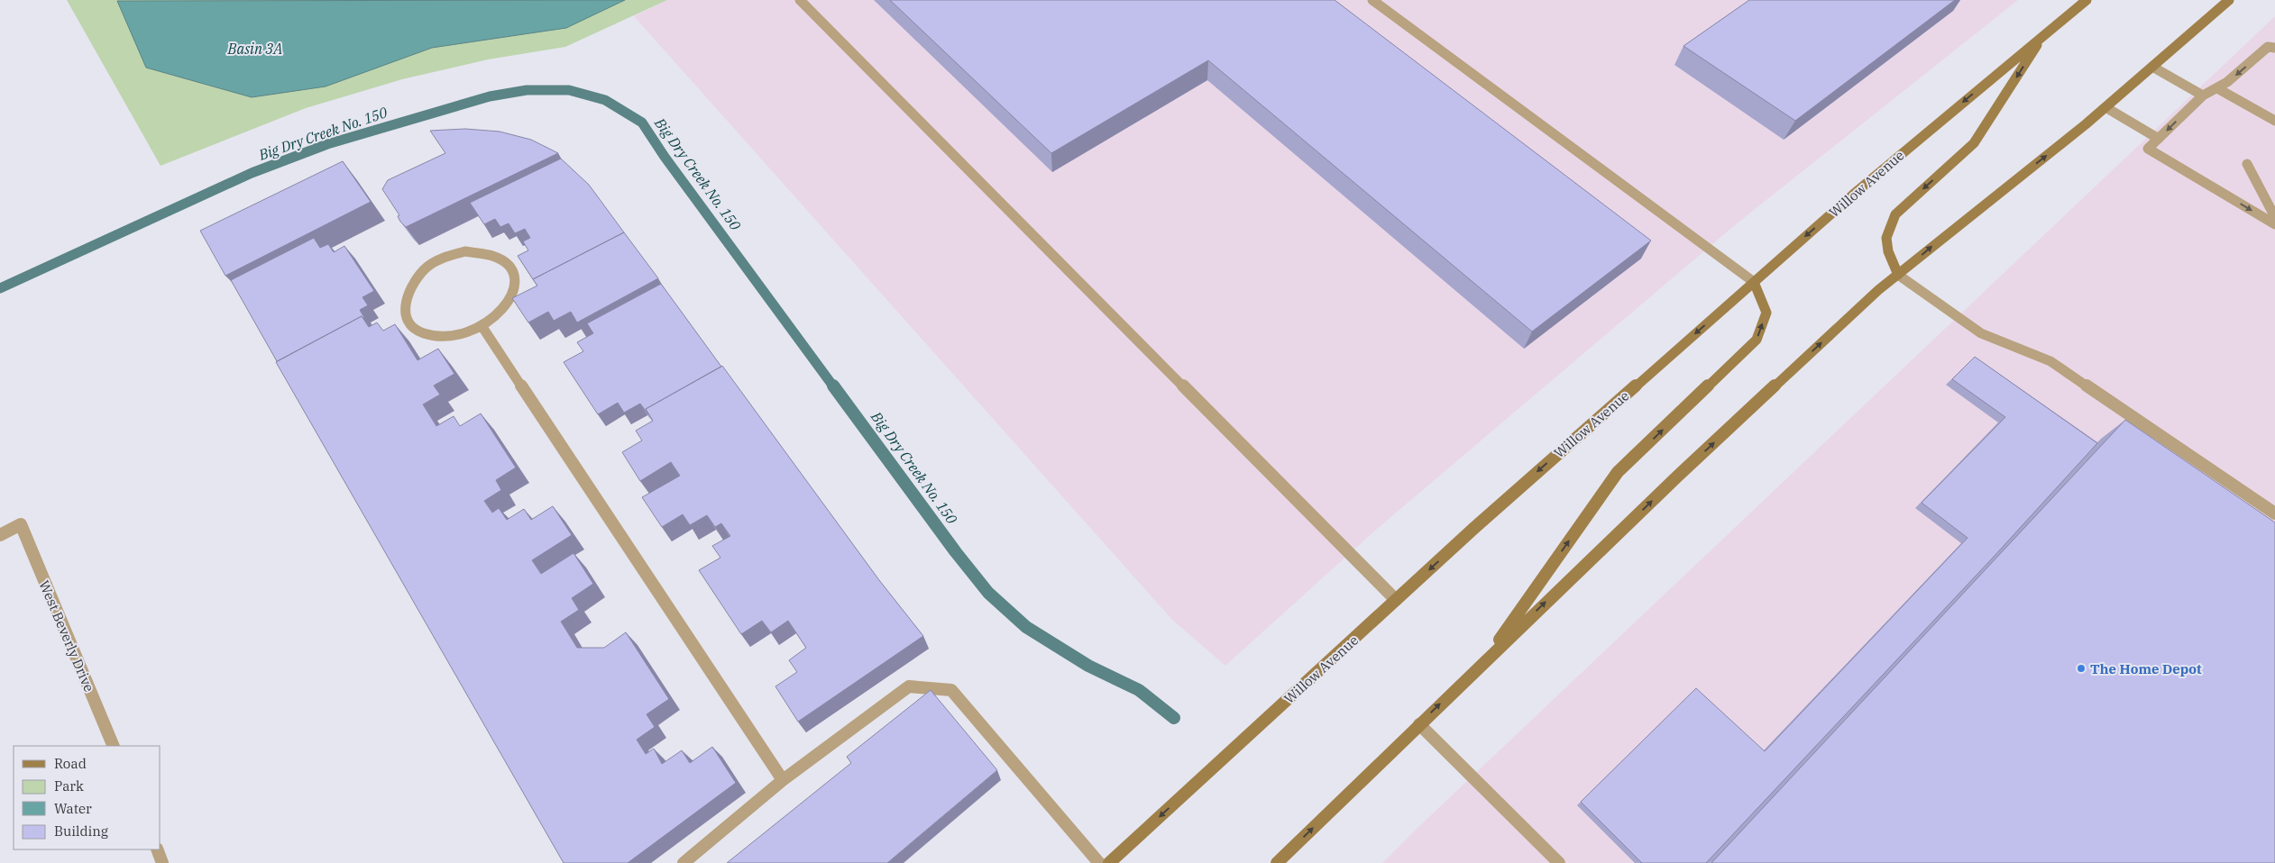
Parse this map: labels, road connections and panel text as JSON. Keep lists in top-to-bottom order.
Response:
{
  "streets": {
    "main road": ["Willow Avenue"],
    "street": ["West Beverly Drive"]
  },
  "water": ["Basin 3A", "Big Dry Creek No. 150"],
  "places": ["The Home Depot"],
  "legend": [
    "Road",
    "Park",
    "Water",
    "Building"
  ]
}
